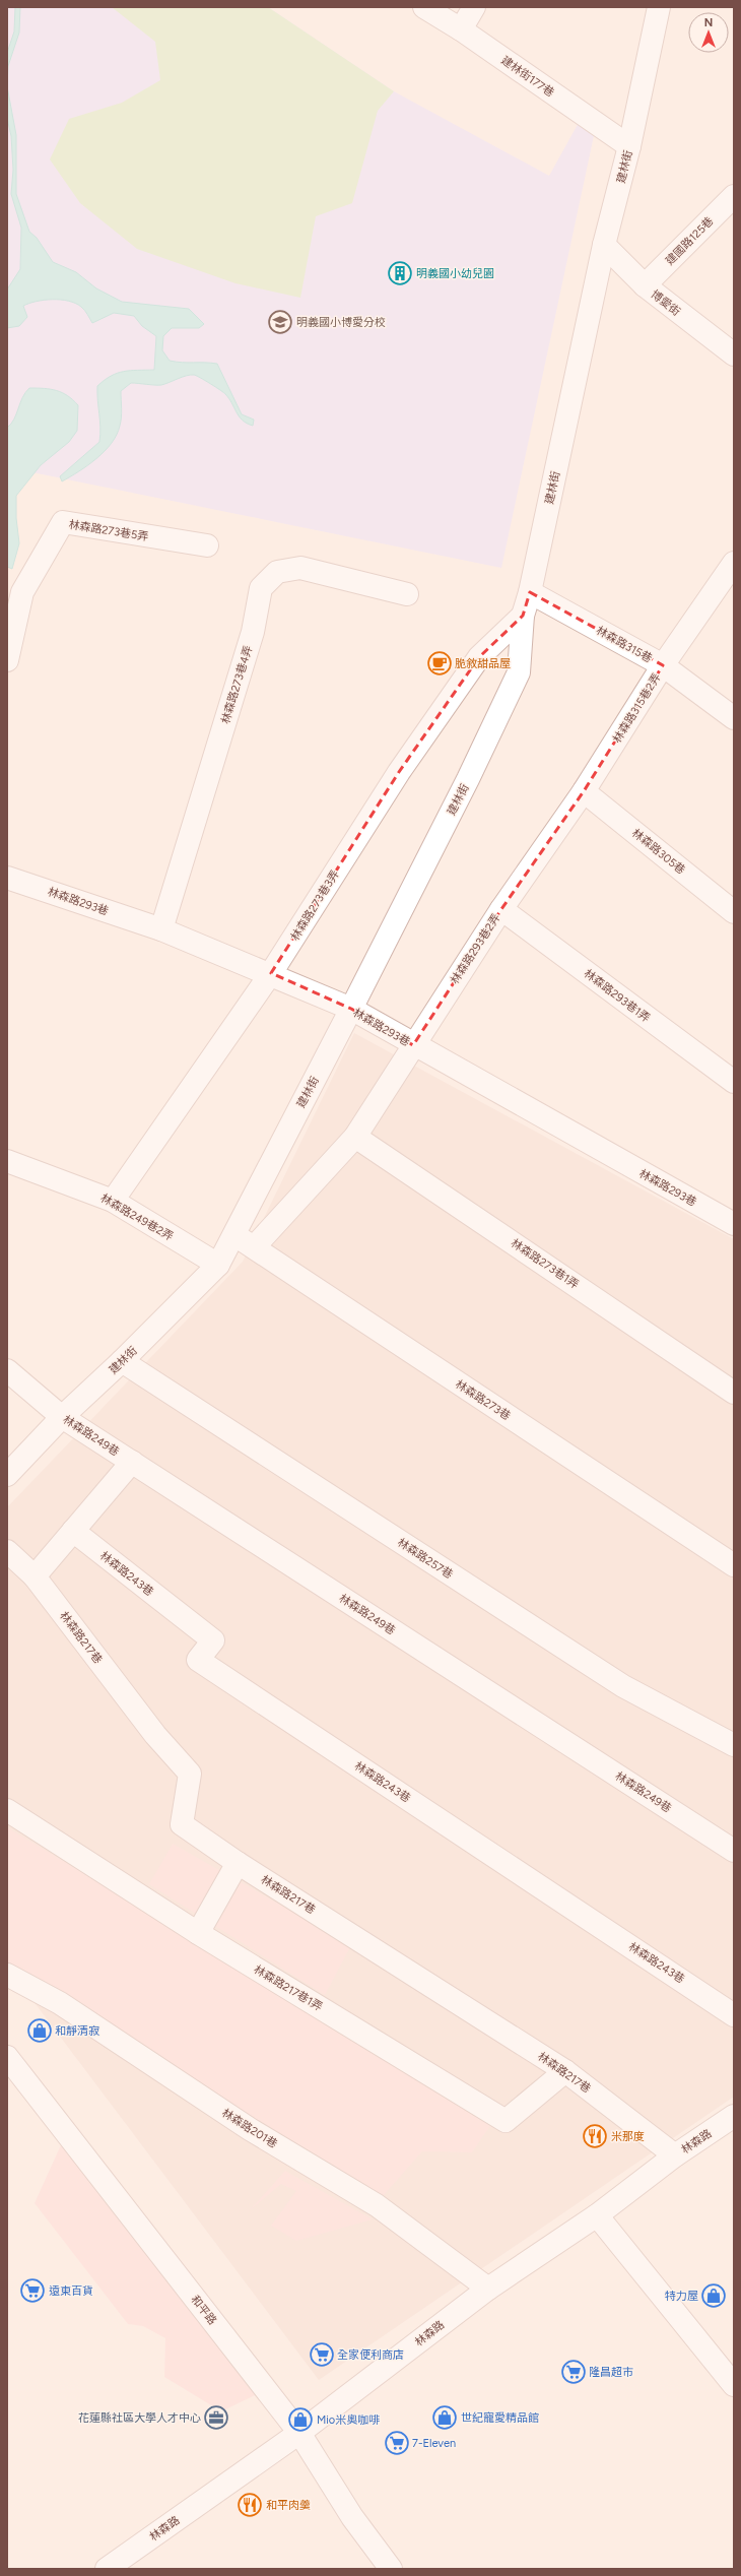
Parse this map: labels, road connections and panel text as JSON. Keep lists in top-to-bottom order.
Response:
{
  "streets": {
    "street": [
      "建林街177巷",
      "建林街",
      "建國路125巷",
      "博愛街",
      "林森路273巷5弄",
      "林森路315巷",
      "林森路273巷4弄",
      "林森路315巷2弄",
      "林森路305巷",
      "林森路293巷",
      "林森路273巷3弄",
      "林森路293巷2弄",
      "林森路293巷1弄",
      "林森路249巷2弄",
      "林森路273巷1弄",
      "林森路273巷",
      "林森路249巷",
      "林森路257巷",
      "林森路243巷",
      "林森路217巷",
      "林森路217巷1弄",
      "林森路201巷",
      "林森路",
      "和平路"
    ]
  },
  "crossings": [
    ["建林街177巷", "建林街"],
    ["建林街", "博愛街"],
    ["建林街", "林森路315巷"],
    ["建林街", "林森路293巷"],
    ["建林街", "林森路273巷3弄"],
    ["建林街", "林森路249巷2弄"],
    ["建林街", "林森路273巷"],
    ["建林街", "林森路249巷"],
    ["建林街", "林森路257巷"],
    ["建國路125巷", "博愛街"],
    ["林森路315巷", "林森路315巷2弄"],
    ["林森路273巷4弄", "林森路293巷"],
    ["林森路315巷2弄", "林森路305巷"],
    ["林森路315巷2弄", "林森路293巷2弄"],
    ["林森路293巷", "林森路273巷3弄"],
    ["林森路293巷", "林森路293巷2弄"],
    ["林森路273巷3弄", "林森路249巷2弄"],
    ["林森路293巷2弄", "林森路293巷1弄"],
    ["林森路293巷2弄", "林森路273巷1弄"],
    ["林森路293巷2弄", "林森路273巷"],
    ["林森路217巷", "林森路217巷1弄"],
    ["林森路217巷", "林森路"],
    ["林森路201巷", "林森路"],
    ["林森路", "和平路"]
  ],
  "places": {
    "building": ["明義國小幼兒園"],
    "school or university": ["明義國小博愛分校"],
    "cafe": ["脆敘甜品屋"],
    "shop": [
      "和靜清寂",
      "特力屋",
      "世紀寵愛精品館",
      "Mio米奧咖啡"
    ],
    "restaurant": ["米那度", "和平肉羹"],
    "supermarket": [
      "遠東百貨",
      "全家便利商店",
      "隆昌超市",
      "7-Eleven"
    ],
    "office": ["花蓮縣社區大學人才中心"]
  },
  "north": "top"
}
